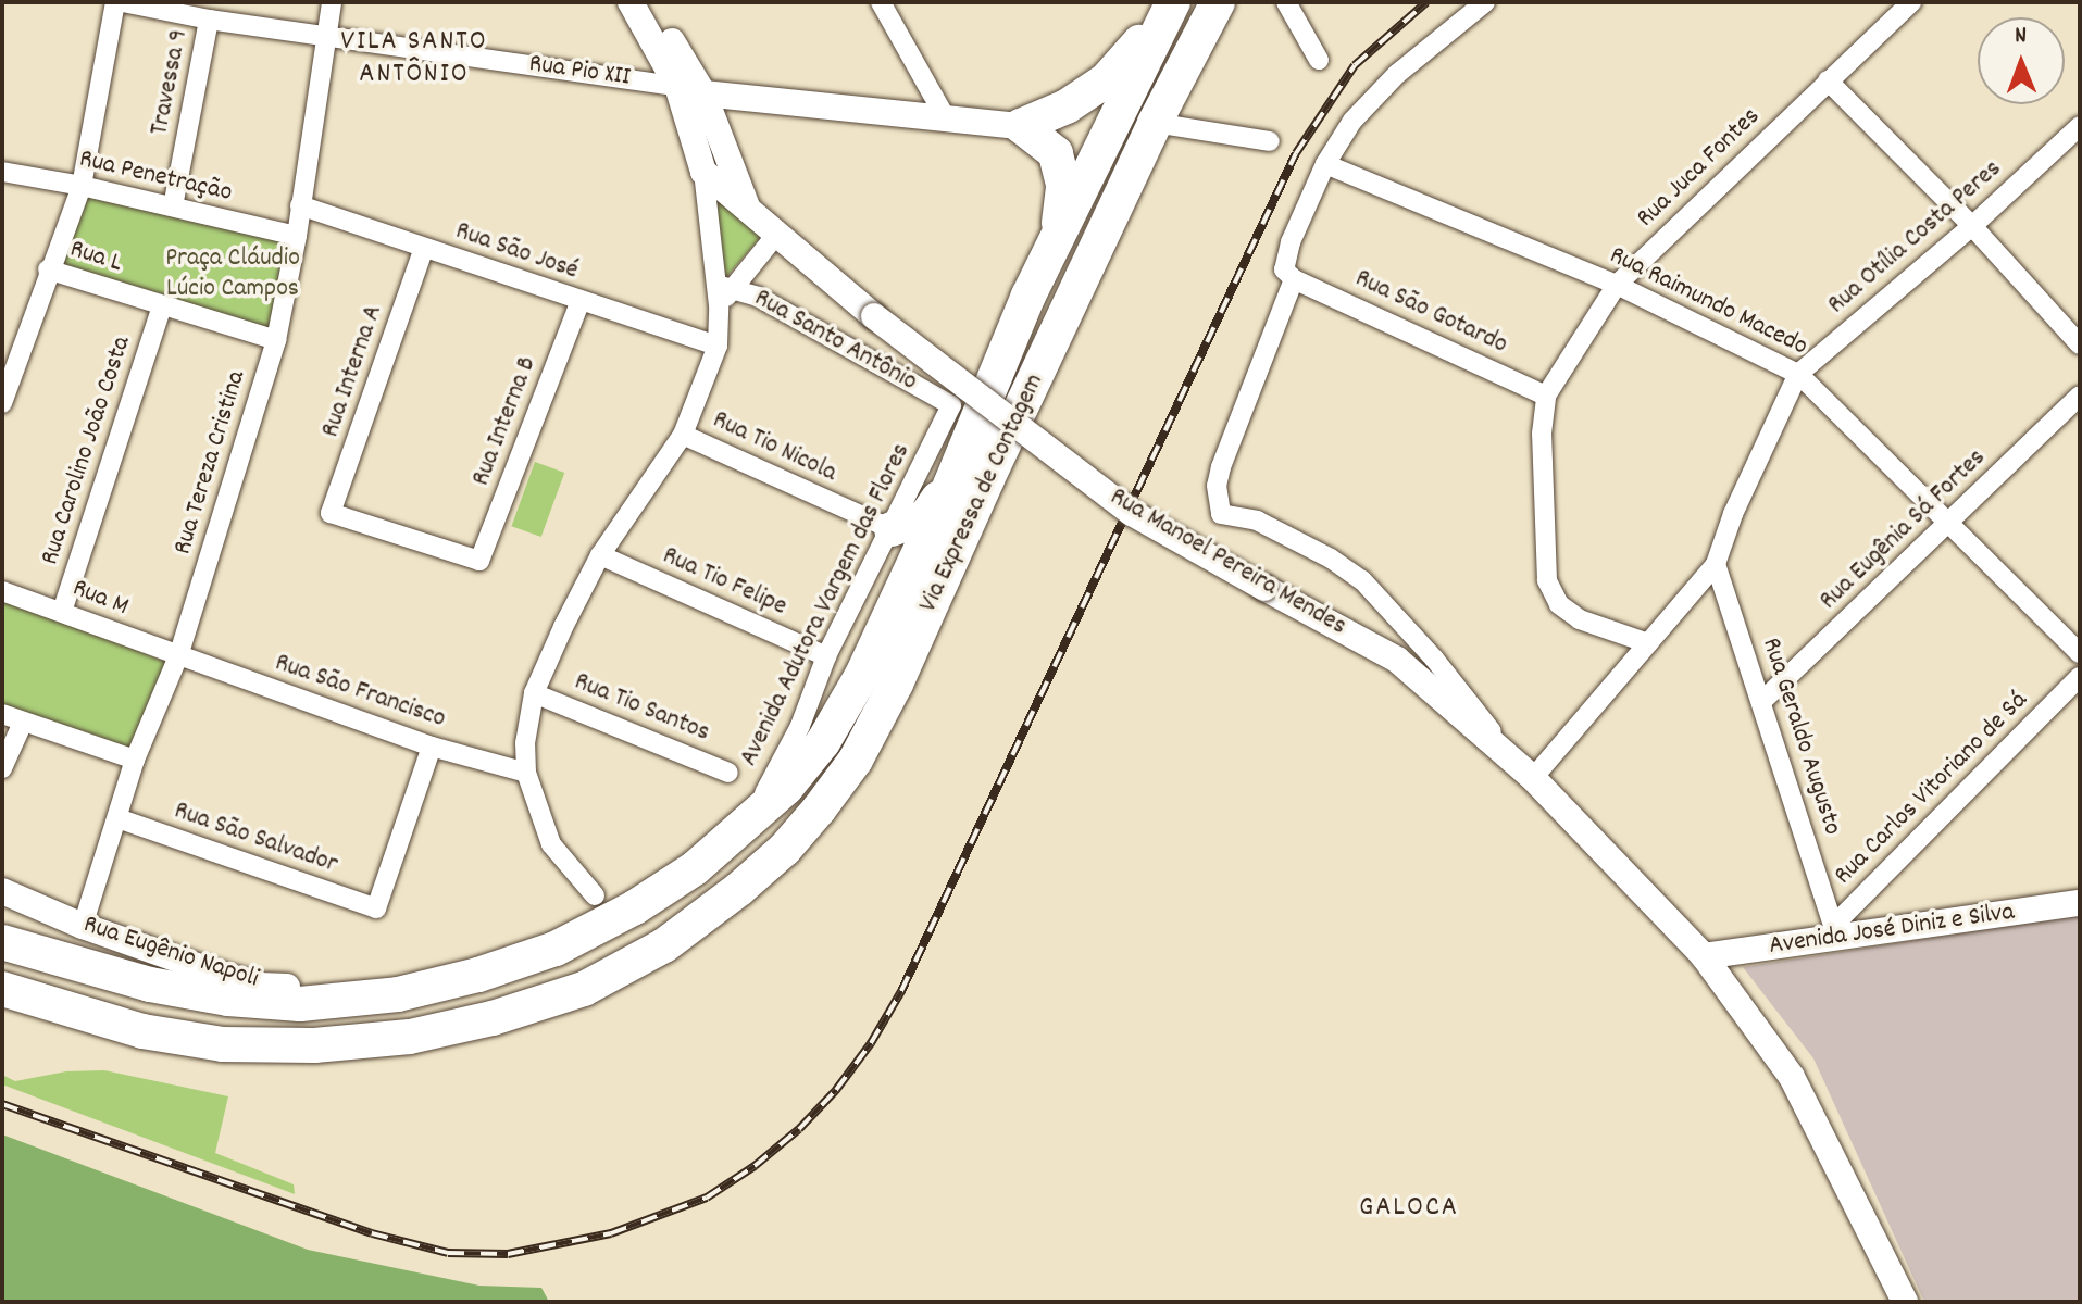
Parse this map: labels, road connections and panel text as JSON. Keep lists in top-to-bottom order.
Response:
{
  "streets": {
    "highway": ["Via Expressa de Contagem"],
    "street": [
      "Rua Pio XII",
      "Travessa 9",
      "Rua Juca Fontes",
      "Rua Penetração",
      "Rua Otília Costa Peres",
      "Rua São José",
      "Rua L",
      "Rua Raimundo Macedo",
      "Rua São Gotardo",
      "Rua Santo Antônio",
      "Rua Interna A",
      "Rua Interna B",
      "Rua Tio Nicola",
      "Rua Carolino João Costa",
      "Rua Tereza Cristina",
      "Rua Eugênia Sá Fortes",
      "Rua Manoel Pereira Mendes",
      "Rua Tio Felipe",
      "Rua M",
      "Avenida Adutora Vargem das Flores",
      "Rua São Francisco",
      "Rua Tio Santos",
      "Rua Geraldo Augusto",
      "Rua Carlos Vitoriano de Sá",
      "Rua São Salvador",
      "Avenida José Diniz e Silva",
      "Rua Eugênio Napoli"
    ]
  },
  "crossings": [
    ["Rua Pio XII", "Travessa 9"],
    ["Rua Pio XII", "Rua Tereza Cristina"],
    ["Travessa 9", "Rua Penetração"],
    ["Rua Juca Fontes", "Rua Otília Costa Peres"],
    ["Rua Juca Fontes", "Rua Raimundo Macedo"],
    ["Rua Juca Fontes", "Rua São Gotardo"],
    ["Rua Penetração", "Rua Tereza Cristina"],
    ["Rua Otília Costa Peres", "Rua Raimundo Macedo"],
    ["Rua Otília Costa Peres", "Rua Manoel Pereira Mendes"],
    ["Rua Otília Costa Peres", "Rua Geraldo Augusto"],
    ["Rua São José", "Rua Interna A"],
    ["Rua São José", "Rua Interna B"],
    ["Rua São José", "Rua Tereza Cristina"],
    ["Rua L", "Rua Carolino João Costa"],
    ["Rua L", "Rua Tereza Cristina"],
    ["Rua Raimundo Macedo", "Rua Eugênia Sá Fortes"],
    ["Rua São Gotardo", "Rua Manoel Pereira Mendes"],
    ["Rua Santo Antônio", "Avenida Adutora Vargem das Flores"],
    ["Rua Interna A", "Rua Interna B"],
    ["Rua Tio Nicola", "Avenida Adutora Vargem das Flores"],
    ["Rua Carolino João Costa", "Rua M"],
    ["Rua Tereza Cristina", "Rua M"],
    ["Rua Tereza Cristina", "Rua São Francisco"],
    ["Rua Tereza Cristina", "Rua São Salvador"],
    ["Rua Tereza Cristina", "Rua Eugênio Napoli"],
    ["Via Expressa de Contagem", "Avenida Adutora Vargem das Flores"],
    ["Via Expressa de Contagem", "Rua Eugênio Napoli"],
    ["Rua Eugênia Sá Fortes", "Rua Geraldo Augusto"],
    ["Rua Manoel Pereira Mendes", "Avenida José Diniz e Silva"],
    ["Rua Tio Felipe", "Avenida Adutora Vargem das Flores"],
    ["Rua M", "Rua São Francisco"],
    ["Rua São Francisco", "Rua São Salvador"],
    ["Rua Geraldo Augusto", "Rua Carlos Vitoriano de Sá"],
    ["Rua Geraldo Augusto", "Avenida José Diniz e Silva"],
    ["Rua Carlos Vitoriano de Sá", "Avenida José Diniz e Silva"]
  ],
  "districts": ["VILA SANTO ANTÔNIO", "GALOCA"],
  "parks": ["Praça Cláudio Lúcio Campos"],
  "north": "top"
}
